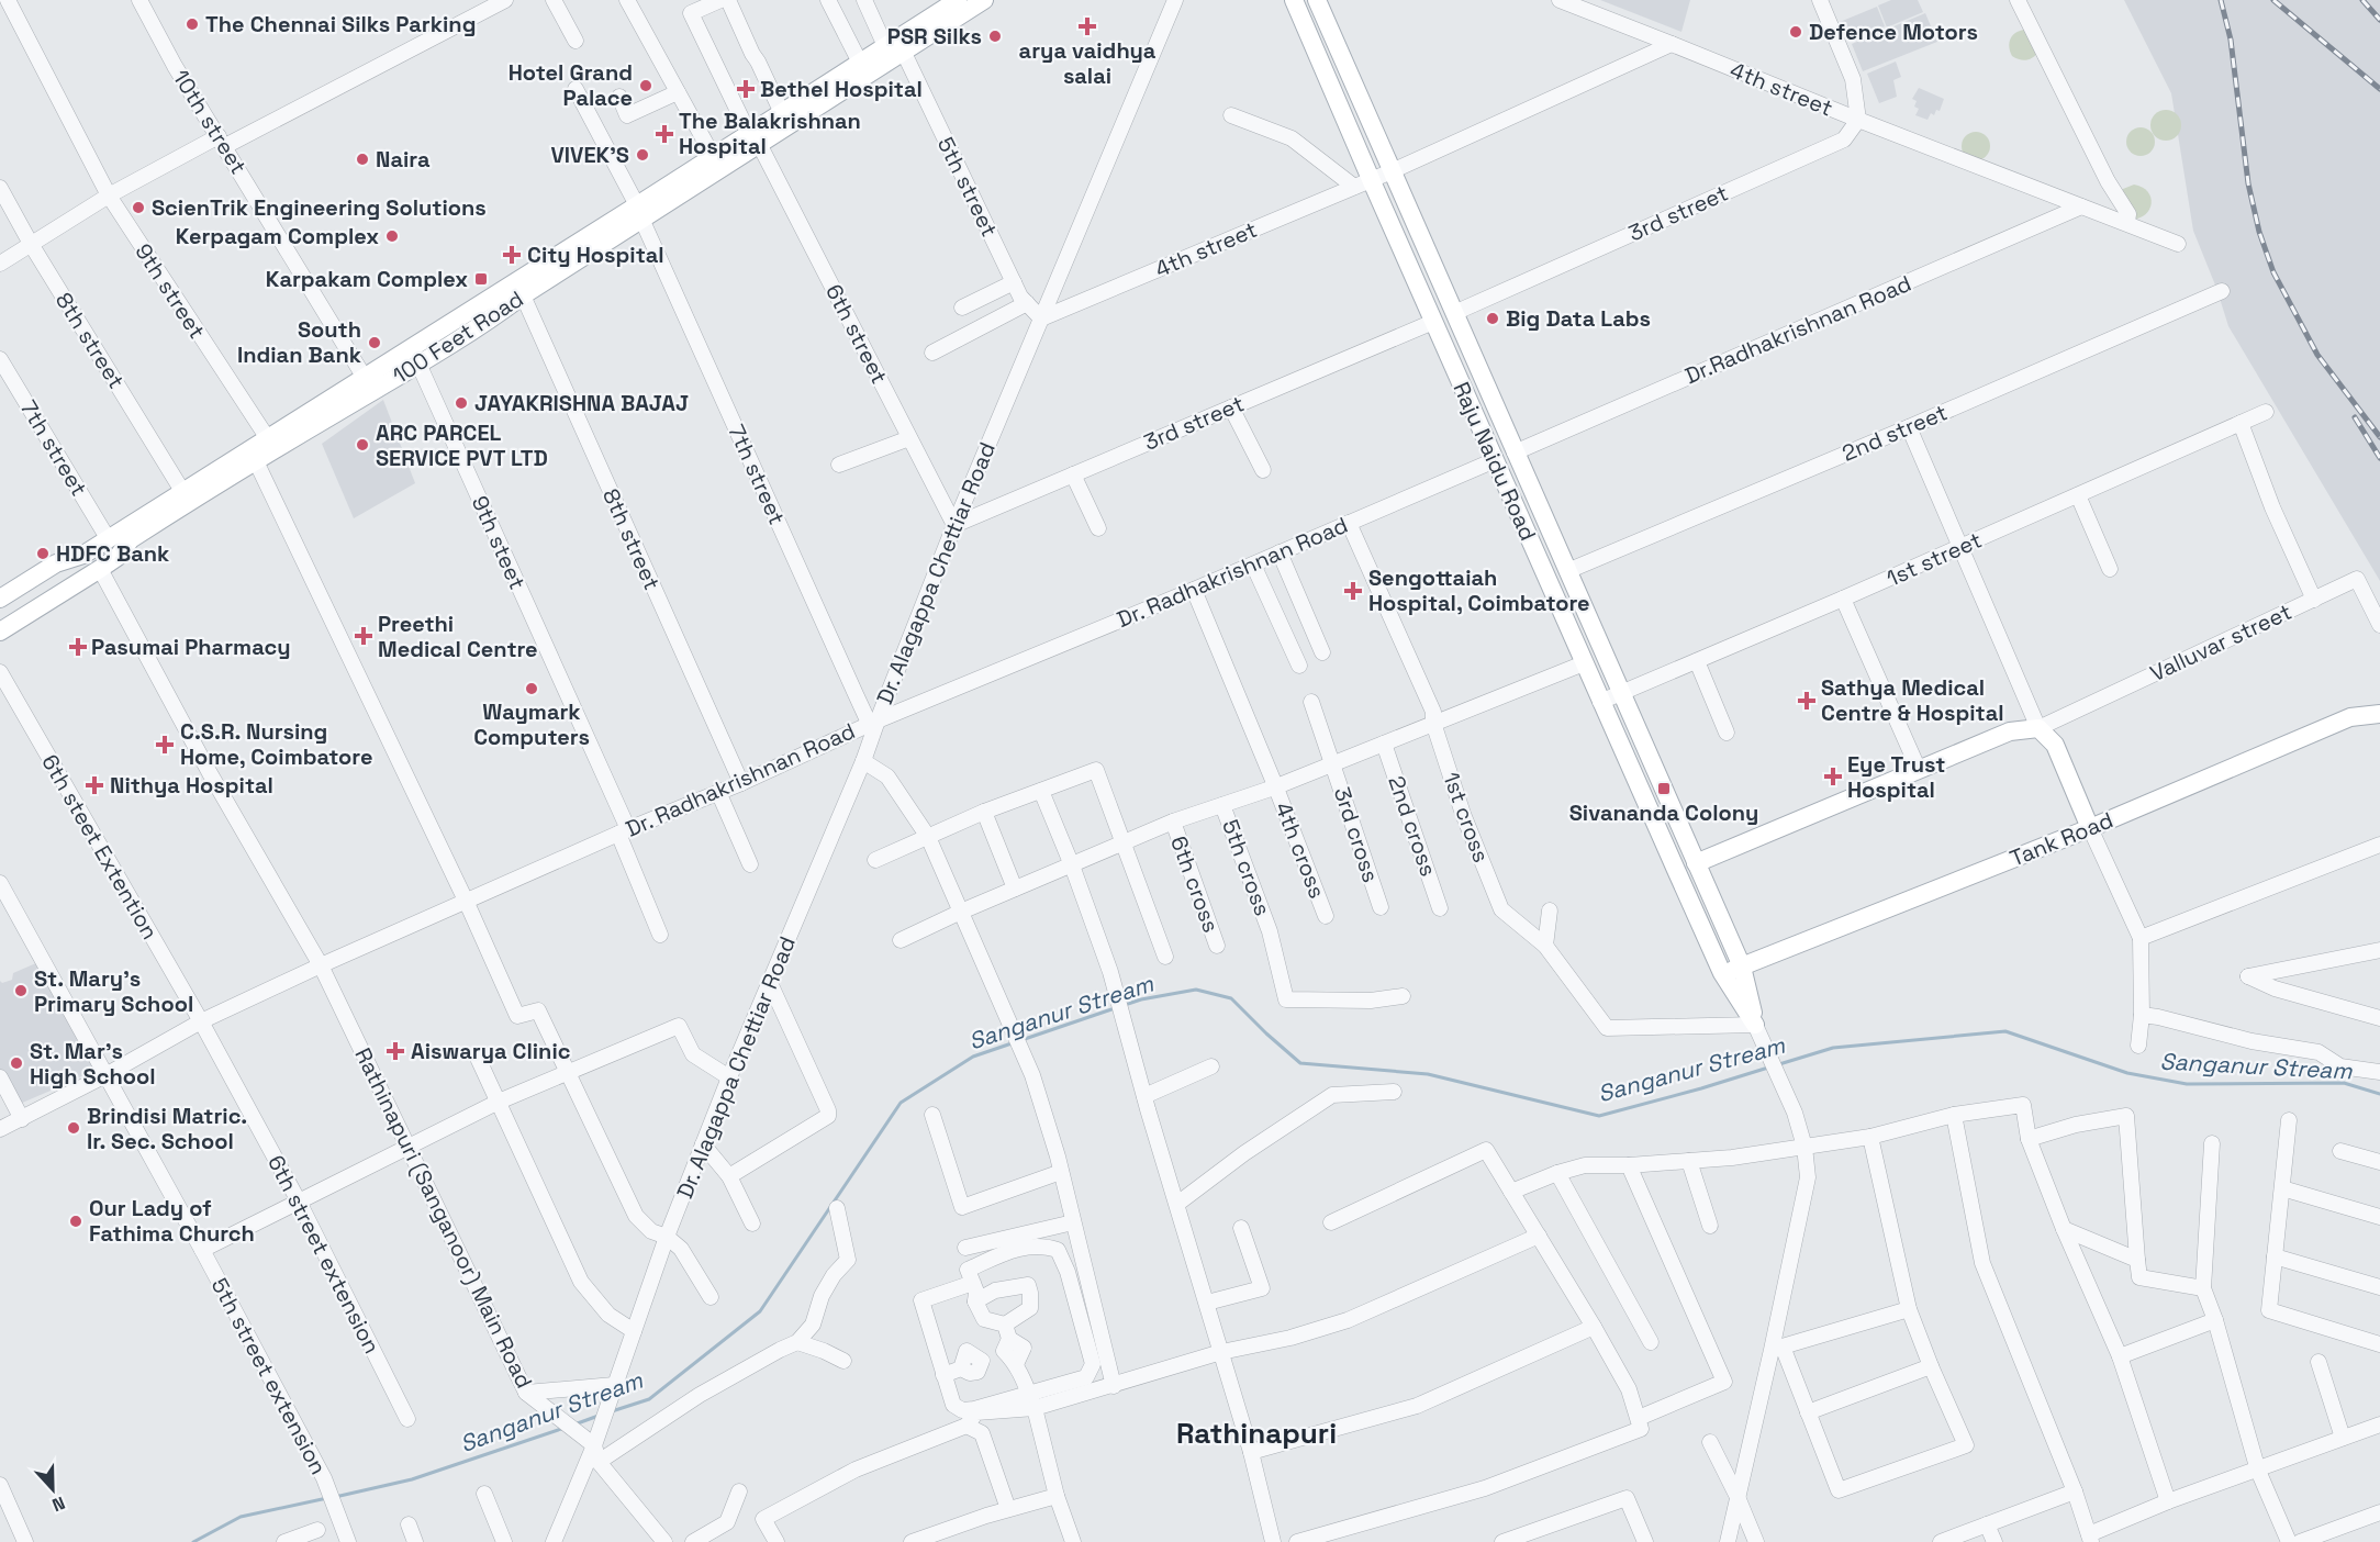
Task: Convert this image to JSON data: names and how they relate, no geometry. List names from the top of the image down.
{
  "streets": {
    "main road": ["100 Feet Road", "Raju Naidu Road", "Tank Road"],
    "street": [
      "4th street",
      "10th street",
      "5th street",
      "3rd street",
      "9th street",
      "Dr.Radhakrishnan Road",
      "6th street",
      "8th street",
      "2nd street",
      "7th street",
      "9th steet",
      "1st street",
      "Dr. Radhakrishnan Road",
      "Dr. Alagappa Chettiar Road",
      "Valluvar street",
      "1st cross",
      "2nd cross",
      "3rd cross",
      "6th steet Extention",
      "4th cross",
      "5th cross",
      "6th cross",
      "Rathinapuri (Sanganoor) Main Road",
      "6th street extension",
      "5th street extension"
    ]
  },
  "crossings": [
    ["4th street", "5th street"],
    ["4th street", "3rd street"],
    ["4th street", "Dr.Radhakrishnan Road"],
    ["4th street", "Raju Naidu Road"],
    ["4th street", "Dr. Alagappa Chettiar Road"],
    ["10th street", "100 Feet Road"],
    ["5th street", "100 Feet Road"],
    ["5th street", "Dr. Alagappa Chettiar Road"],
    ["3rd street", "6th street"],
    ["3rd street", "Raju Naidu Road"],
    ["3rd street", "Dr. Alagappa Chettiar Road"],
    ["9th street", "100 Feet Road"],
    ["Dr.Radhakrishnan Road", "Raju Naidu Road"],
    ["6th street", "100 Feet Road"],
    ["6th street", "Dr. Alagappa Chettiar Road"],
    ["100 Feet Road", "8th street"],
    ["100 Feet Road", "7th street"],
    ["100 Feet Road", "9th steet"],
    ["100 Feet Road", "Rathinapuri (Sanganoor) Main Road"],
    ["8th street", "Dr. Radhakrishnan Road"],
    ["2nd street", "Raju Naidu Road"],
    ["7th street", "Dr. Radhakrishnan Road"],
    ["7th street", "Dr. Alagappa Chettiar Road"],
    ["Raju Naidu Road", "1st street"],
    ["Raju Naidu Road", "Dr. Radhakrishnan Road"],
    ["Raju Naidu Road", "Tank Road"],
    ["9th steet", "Dr. Radhakrishnan Road"],
    ["Dr. Radhakrishnan Road", "Dr. Alagappa Chettiar Road"],
    ["Dr. Radhakrishnan Road", "1st cross"],
    ["Dr. Radhakrishnan Road", "6th steet Extention"],
    ["Dr. Radhakrishnan Road", "4th cross"],
    ["Dr. Radhakrishnan Road", "Rathinapuri (Sanganoor) Main Road"],
    ["Dr. Radhakrishnan Road", "6th street extension"],
    ["Dr. Radhakrishnan Road", "5th street extension"],
    ["Dr. Alagappa Chettiar Road", "Rathinapuri (Sanganoor) Main Road"],
    ["6th steet Extention", "6th street extension"]
  ],
  "districts": ["Rathinapuri"],
  "water": ["Sanganur Stream"],
  "places": {
    "other": [
      "The Chennai Silks Parking",
      "Defence Motors",
      "PSR Silks",
      "Hotel Grand Palace",
      "VIVEK'S",
      "Naira",
      "ScienTrik Engineering Solutions",
      "Kerpagam Complex",
      "Big Data Labs",
      "South Indian Bank",
      "JAYAKRISHNA BAJAJ",
      "ARC PARCEL SERVICE PVT LTD",
      "HDFC Bank",
      "Waymark Computers",
      "St. Mary's Primary School",
      "St. Mar's High School",
      "Brindisi Matric. Ir. Sec. School",
      "Our Lady of Fathima Church"
    ],
    "health": [
      "arya vaidhya salai",
      "Bethel Hospital",
      "The Balakrishnan Hospital",
      "City Hospital",
      "Sengottaiah Hospital, Coimbatore",
      "Preethi Medical Centre",
      "Pasumai Pharmacy",
      "Sathya Medical Centre & Hospital",
      "C.S.R. Nursing Home, Coimbatore",
      "Eye Trust Hospital",
      "Nithya Hospital",
      "Aiswarya Clinic"
    ],
    "transit": ["Karpakam Complex", "Sivananda Colony"]
  },
  "north": "bottom"
}
